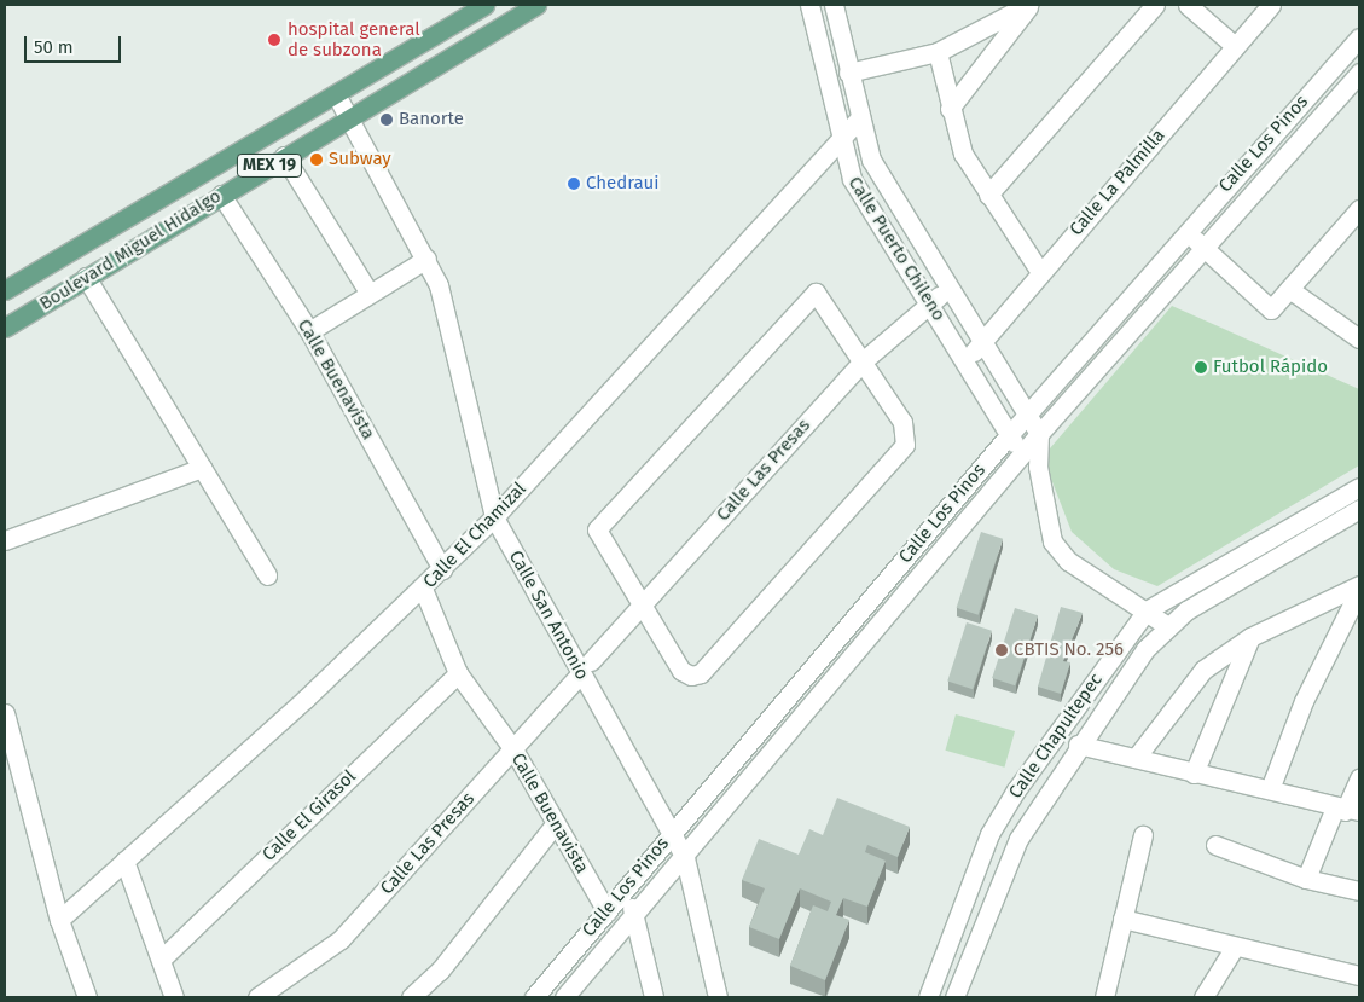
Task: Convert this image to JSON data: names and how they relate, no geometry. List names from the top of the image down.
{
  "streets": {
    "main road": ["MEX 19", "Boulevard Miguel Hidalgo"],
    "street": [
      "Calle Los Pinos",
      "Calle La Palmilla",
      "Calle Puerto Chileno",
      "Calle Buenavista",
      "Calle Las Presas",
      "Calle El Chamizal",
      "Calle San Antonio",
      "Calle Chapultepec",
      "Calle El Girasol"
    ]
  },
  "crossings": [
    ["Calle Los Pinos", "Calle Puerto Chileno"],
    ["Calle Los Pinos", "Calle Buenavista"],
    ["Calle Los Pinos", "Calle San Antonio"],
    ["Calle La Palmilla", "Calle Puerto Chileno"],
    ["Calle Puerto Chileno", "Calle Las Presas"],
    ["Calle Puerto Chileno", "Calle El Chamizal"],
    ["Boulevard Miguel Hidalgo", "Calle Buenavista"],
    ["Boulevard Miguel Hidalgo", "Calle San Antonio"],
    ["Calle Buenavista", "Calle Las Presas"],
    ["Calle Buenavista", "Calle El Chamizal"],
    ["Calle Buenavista", "Calle El Girasol"],
    ["Calle Las Presas", "Calle San Antonio"],
    ["Calle El Chamizal", "Calle San Antonio"]
  ],
  "places": [
    "hospital general de subzona",
    "Banorte",
    "Subway",
    "Chedraui",
    "Futbol Rápido",
    "CBTIS No. 256"
  ],
  "scale_bar": "50 m"
}
